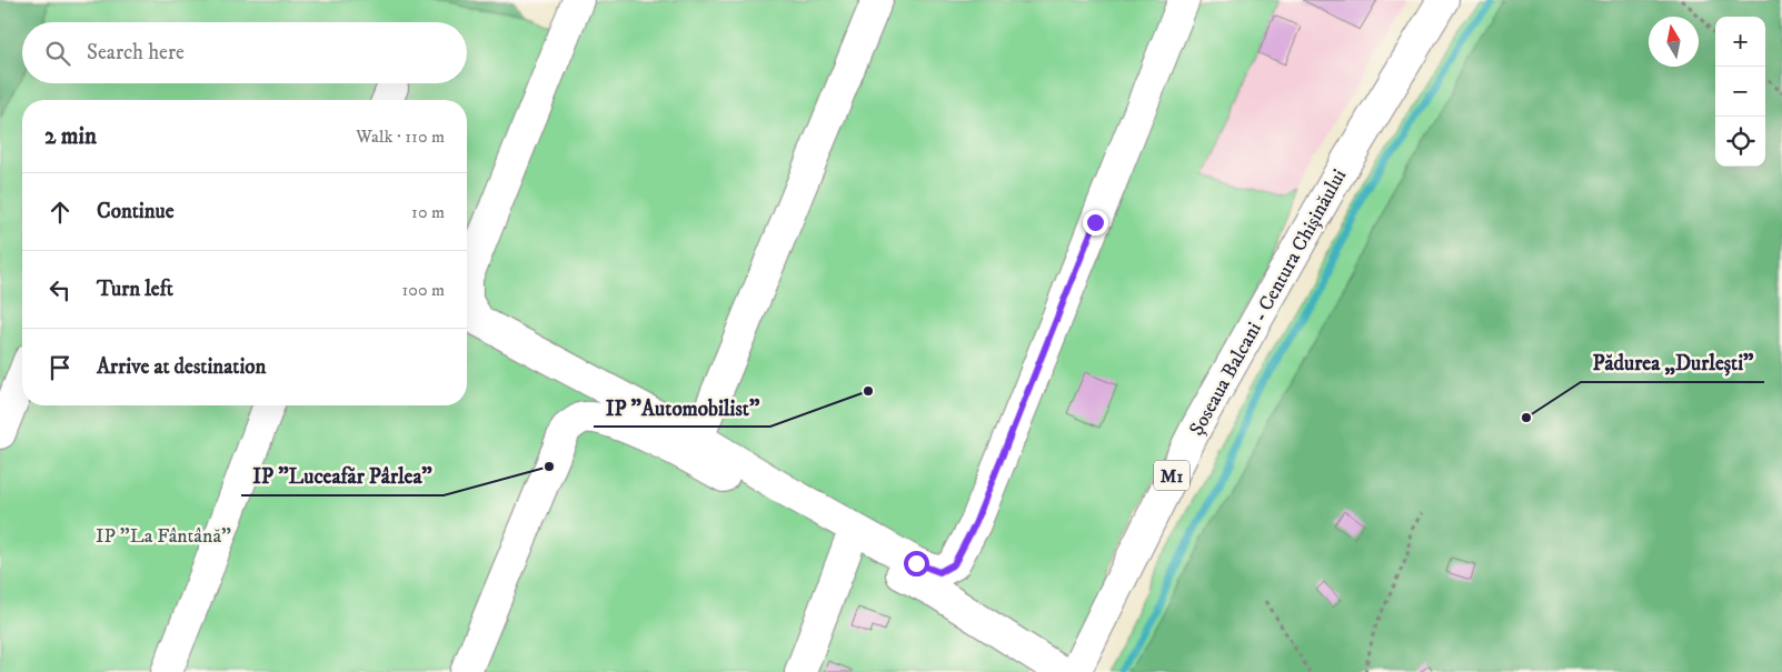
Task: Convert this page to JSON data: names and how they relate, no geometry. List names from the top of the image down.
{
  "streets": {
    "main road": ["Șoseaua Balcani - Centura Chișinăului", "M1"]
  },
  "parks": ["IP \"La Fântână\""],
  "places": ["IP \"Automobilist\"", "Pădurea „Durlești”", "IP \"Luceafăr Pârlea\""],
  "north": "top",
  "page": {
    "map_buttons": ["+", "−"],
    "search": "Search here",
    "heading": ["2 min", "Walk · 110 m"],
    "list": [
      ["Continue", "10 m"],
      ["Turn left", "100 m"],
      "Arrive at destination"
    ]
  }
}
